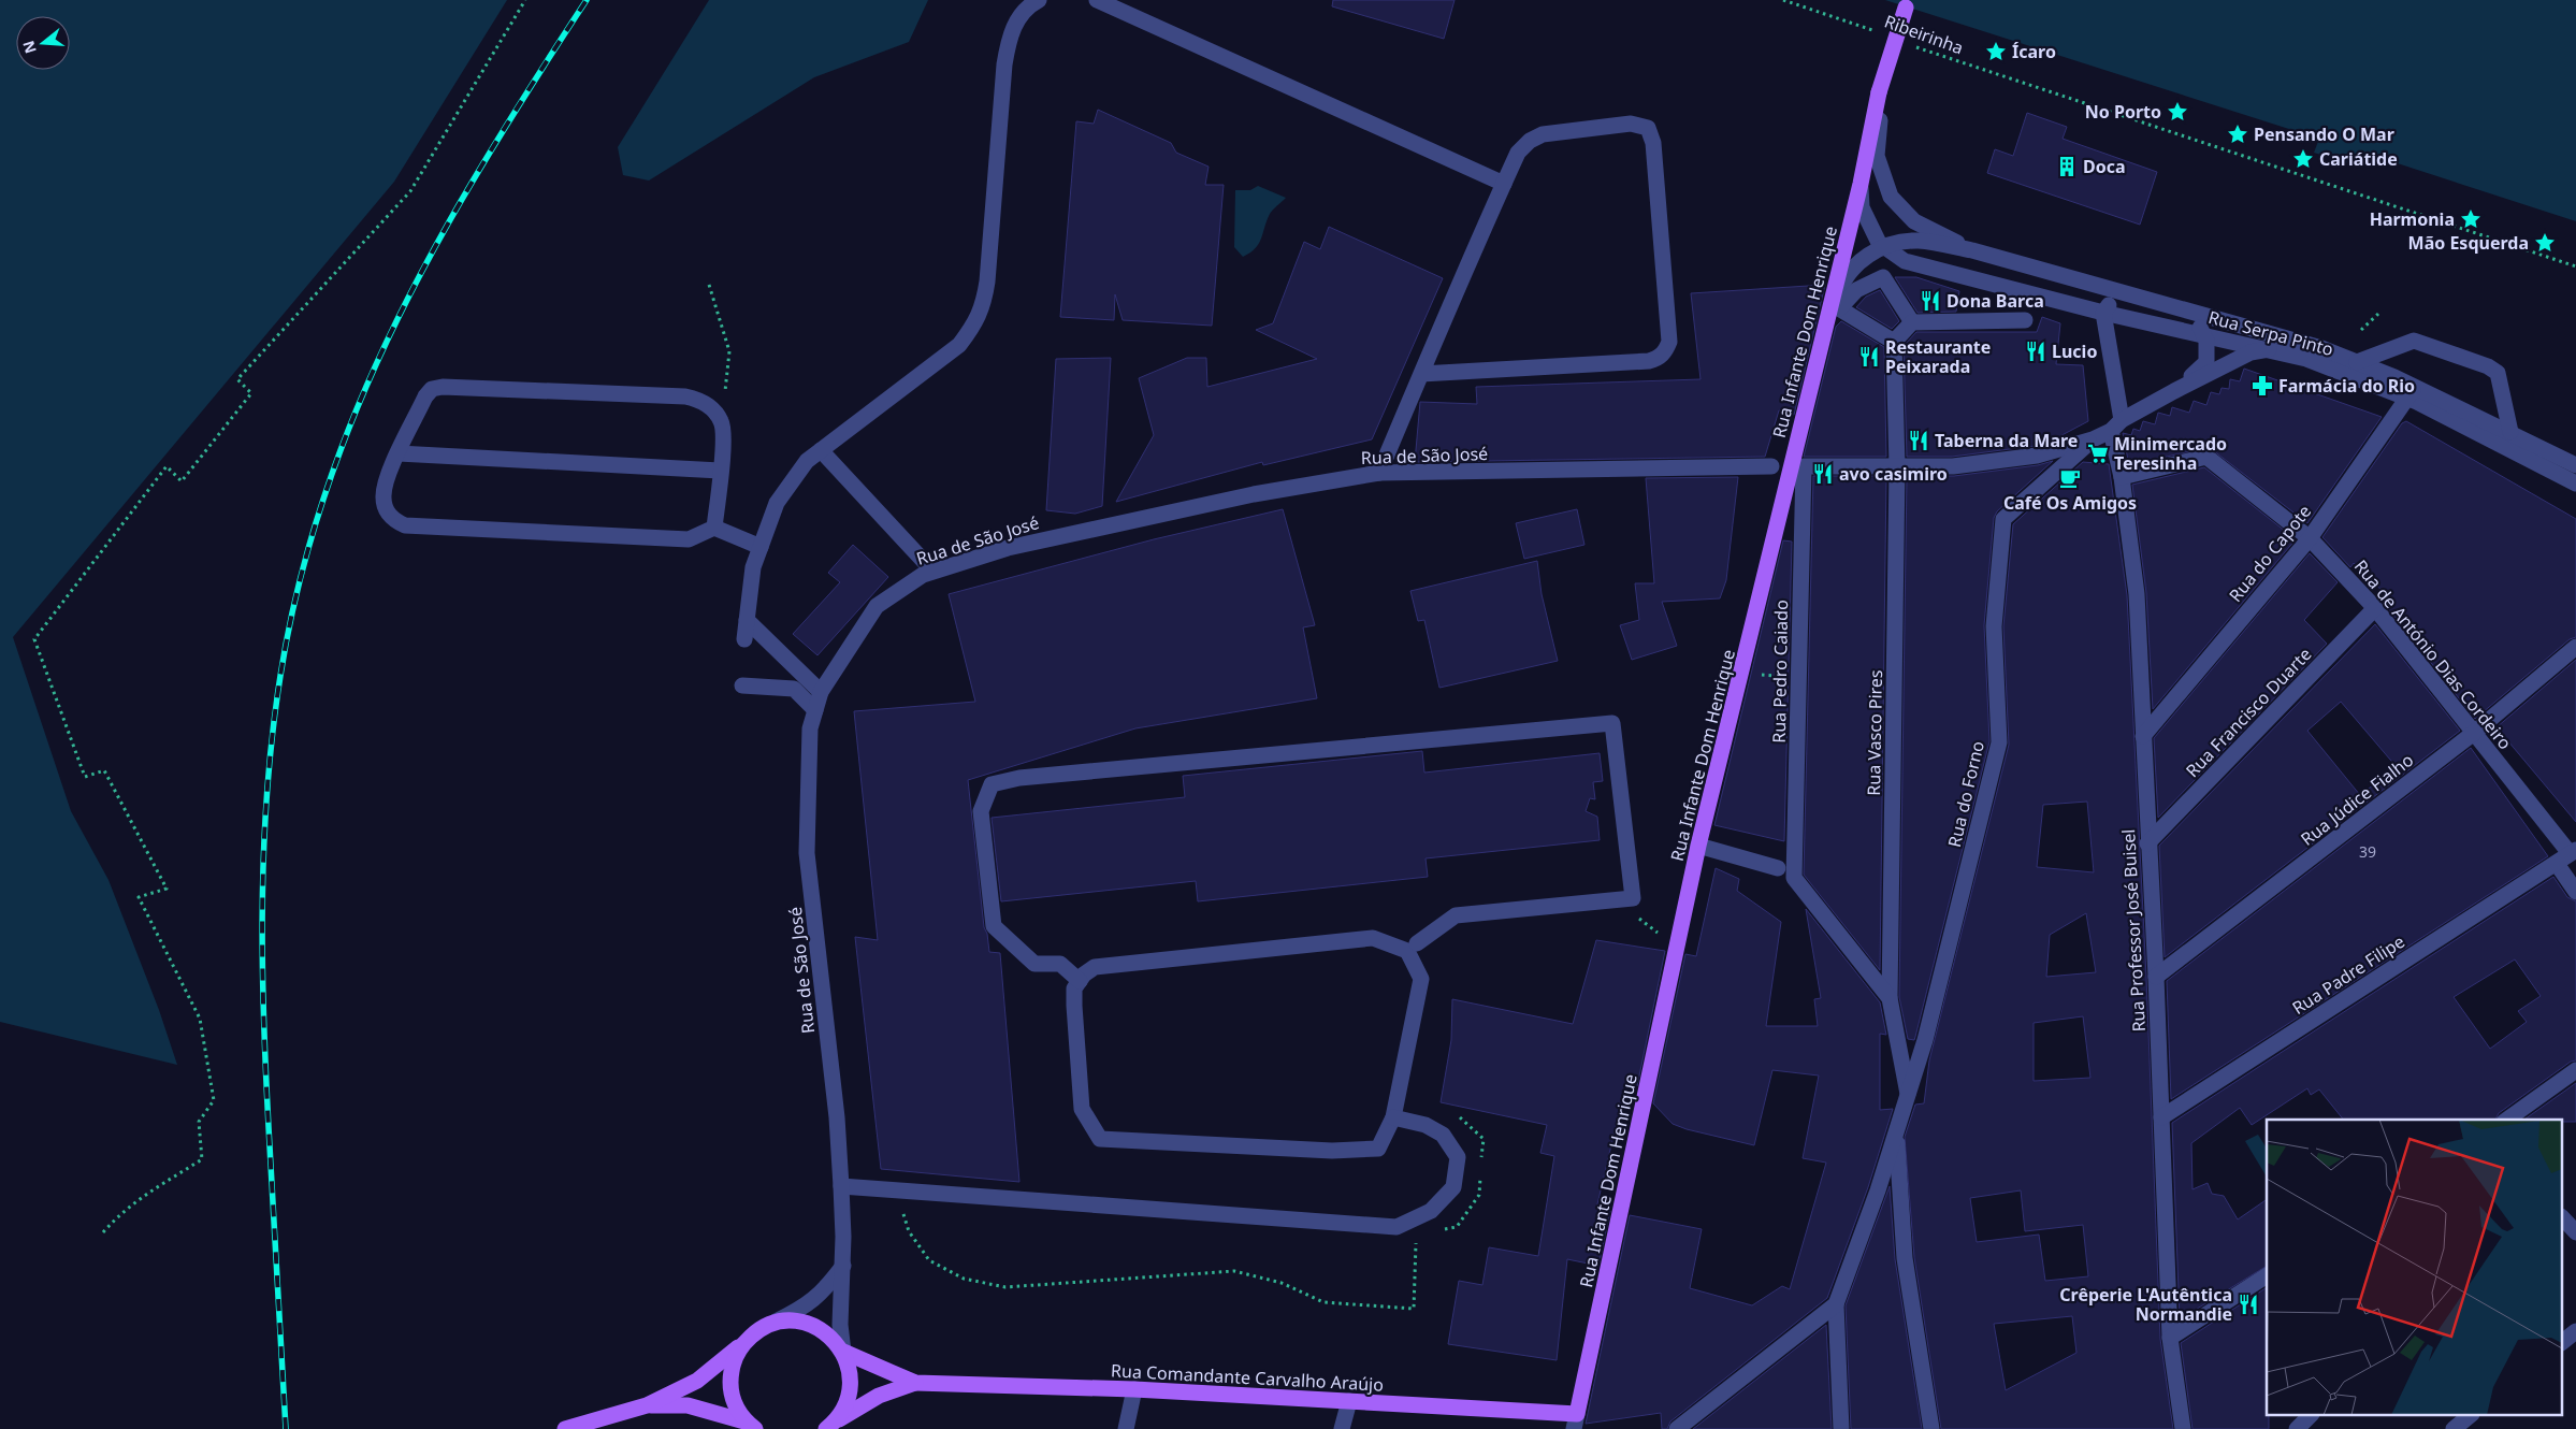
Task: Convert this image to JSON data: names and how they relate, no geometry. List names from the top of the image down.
{
  "streets": {
    "main road": ["Rua Infante Dom Henrique", "Rua Comandante Carvalho Araújo"],
    "street": [
      "Rua Serpa Pinto",
      "Rua de São José",
      "Rua do Capote",
      "Rua de António Dias Cordeiro",
      "Rua Pedro Caiado",
      "Rua Francisco Duarte",
      "Rua Vasco Pires",
      "Rua do Forno",
      "Rua Júdice Fialho",
      "Rua Professor José Buisel",
      "Rua Padre Filipe"
    ],
    "path": ["Ribeirinha"]
  },
  "crossings": [
    ["Rua Infante Dom Henrique", "Rua Serpa Pinto"],
    ["Rua Infante Dom Henrique", "Rua Comandante Carvalho Araújo"],
    ["Rua Serpa Pinto", "Rua do Capote"],
    ["Rua Serpa Pinto", "Rua Professor José Buisel"],
    ["Rua do Capote", "Rua de António Dias Cordeiro"],
    ["Rua do Capote", "Rua Professor José Buisel"],
    ["Rua de António Dias Cordeiro", "Rua Francisco Duarte"],
    ["Rua de António Dias Cordeiro", "Rua Júdice Fialho"],
    ["Rua de António Dias Cordeiro", "Rua Professor José Buisel"],
    ["Rua de António Dias Cordeiro", "Rua Padre Filipe"],
    ["Rua Pedro Caiado", "Rua Vasco Pires"],
    ["Rua Francisco Duarte", "Rua Professor José Buisel"],
    ["Rua Vasco Pires", "Rua do Forno"],
    ["Rua Júdice Fialho", "Rua Professor José Buisel"],
    ["Rua Professor José Buisel", "Rua Padre Filipe"]
  ],
  "places": {
    "place": [
      "Ícaro",
      "No Porto",
      "Pensando O Mar",
      "Cariátide",
      "Harmonia",
      "Mão Esquerda"
    ],
    "building": ["Doca"],
    "restaurant": [
      "Dona Barca",
      "Lucio",
      "Restaurante Peixarada",
      "Taberna da Mare",
      "avo casimiro",
      "Crêperie L'Autêntica Normandie"
    ],
    "pharmacy": ["Farmácia do Rio"],
    "supermarket": ["Minimercado Teresinha"],
    "cafe": ["Café Os Amigos"]
  },
  "house_numbers": ["39"],
  "north": "left"
}
